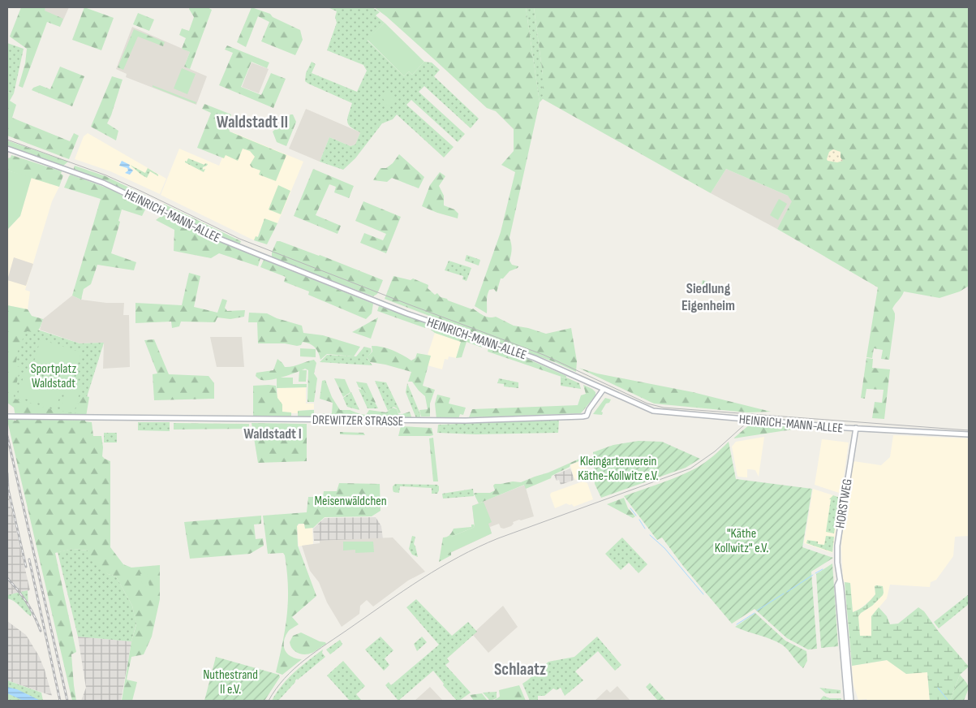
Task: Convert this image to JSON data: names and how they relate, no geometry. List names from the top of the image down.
{
  "streets": {
    "main road": ["HEINRICH-MANN-ALLEE", "DREWITZER STRASSE", "HORSTWEG"]
  },
  "crossings": [
    ["HEINRICH-MANN-ALLEE", "DREWITZER STRASSE"],
    ["HEINRICH-MANN-ALLEE", "HORSTWEG"]
  ],
  "districts": [
    "Waldstadt II",
    "Siedlung Eigenheim",
    "Waldstadt I",
    "Schlaatz"
  ],
  "parks": [
    "Sportplatz Waldstadt",
    "Kleingartenverein Käthe-Kollwitz e.V.",
    "Meisenwäldchen",
    "\"Käthe Kollwitz\" e.V.",
    "Nuthestrand II e.V."
  ]
}
